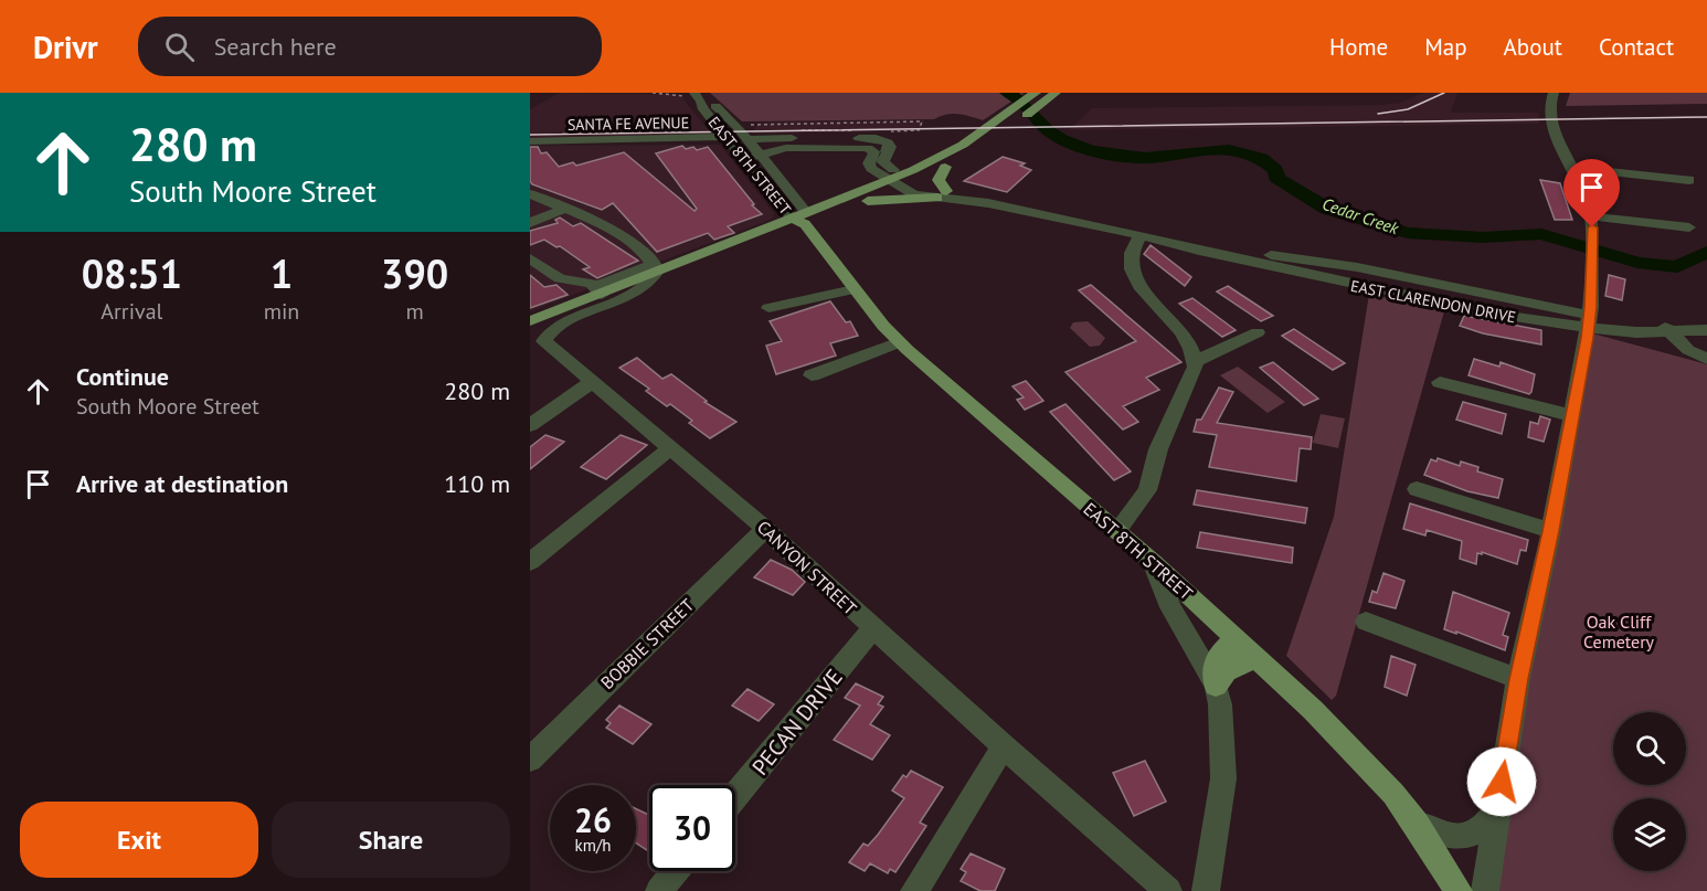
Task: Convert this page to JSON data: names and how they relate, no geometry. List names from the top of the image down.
{
  "streets": {
    "main road": ["EAST 8TH STREET"],
    "street": [
      "SANTA FE AVENUE",
      "EAST CLARENDON DRIVE",
      "CANYON STREET",
      "BOBBIE STREET",
      "PECAN DRIVE"
    ]
  },
  "crossings": [
    ["SANTA FE AVENUE", "EAST 8TH STREET"],
    ["CANYON STREET", "BOBBIE STREET"],
    ["CANYON STREET", "PECAN DRIVE"]
  ],
  "water": ["Cedar Creek"],
  "parks": ["Oak Cliff Cemetery"],
  "page": {
    "header": "Drivr",
    "search": "Search here",
    "nav": [
      "Home",
      "Map",
      "About",
      "Contact"
    ],
    "turn": ["280 m", "South Moore Street"],
    "eta": [
      "08:51",
      "Arrival",
      "1",
      "min",
      "390",
      "m"
    ],
    "list": [
      {
        "name": "Continue",
        "note": "South Moore Street",
        "value": "280 m"
      },
      {
        "name": "Arrive at destination",
        "value": "110 m"
      }
    ],
    "speed": "26 km/h",
    "limit": "30",
    "buttons": ["Exit", "Share"]
  }
}
